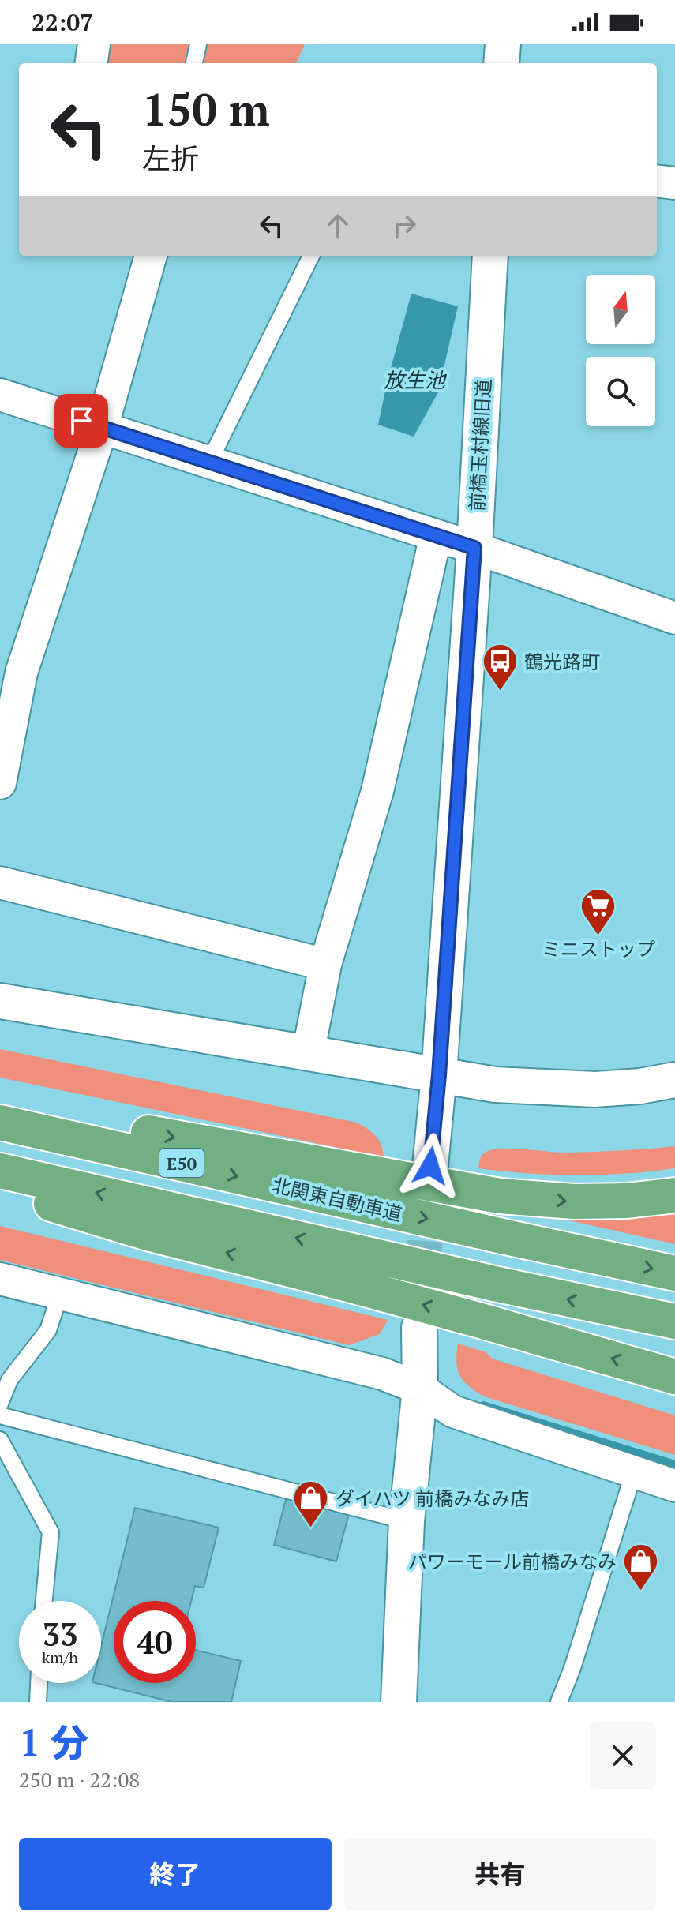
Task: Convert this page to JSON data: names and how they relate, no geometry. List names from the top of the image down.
{
  "streets": {
    "highway": ["E50", "北関東自動車道"],
    "street": ["前橋玉村線旧道"]
  },
  "water": ["放生池"],
  "places": {
    "bus stop": ["鶴光路町"],
    "supermarket": ["ミニストップ"],
    "shop": ["ダイハツ 前橋みなみ店", "パワーモール前橋みなみ"]
  },
  "north": "top",
  "page": {
    "status": "22:07",
    "turn": ["150 m", "左折"],
    "speed": "33 km/h",
    "limit": "40",
    "heading": ["1 分", "250 m · 22:08"],
    "buttons": ["終了", "共有"]
  }
}
